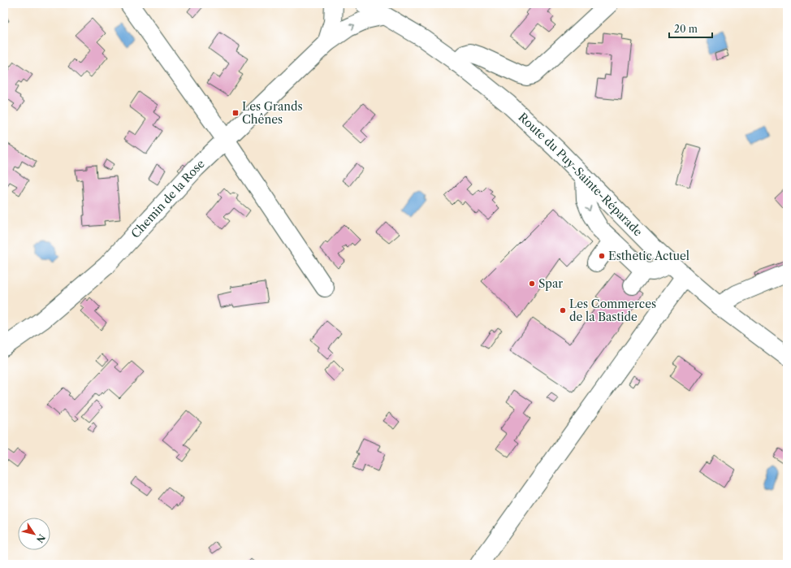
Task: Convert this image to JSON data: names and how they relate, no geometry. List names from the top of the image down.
{
  "streets": {
    "street": ["Route du Puy-Sainte-Réparade", "Chemin de la Rose"]
  },
  "crossings": [
    ["Route du Puy-Sainte-Réparade", "Chemin de la Rose"]
  ],
  "places": {
    "transit": ["Les Grands Chênes"],
    "other": ["Esthetic Actuel", "Spar", "Les Commerces de la Bastide"]
  },
  "scale_bar": "20 m",
  "north": "bottom right"
}
